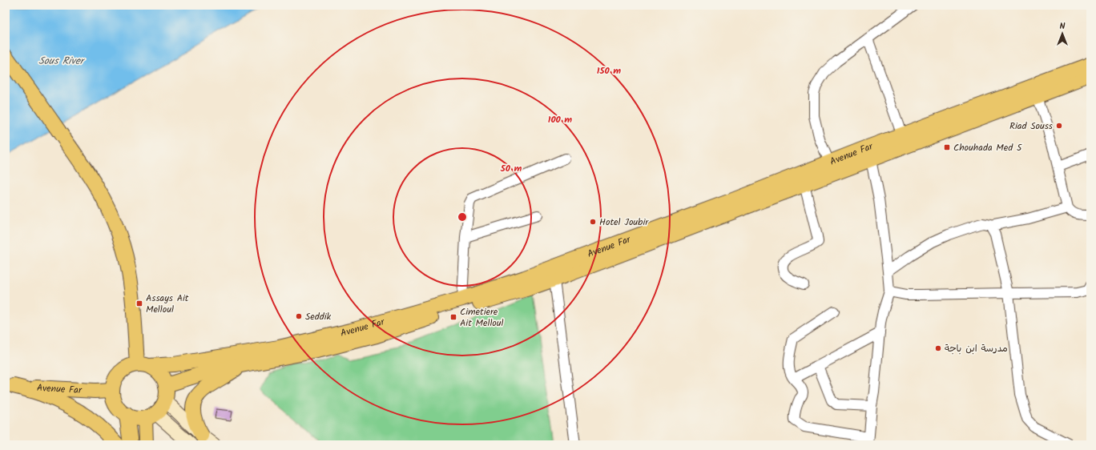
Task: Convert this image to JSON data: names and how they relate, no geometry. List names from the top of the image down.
{
  "streets": {
    "main road": ["Avenue Far"]
  },
  "water": ["Sous River"],
  "places": {
    "other": [
      "Riad Souss",
      "Hotel Joubir",
      "Seddik",
      "مدرسة ابن باجة"
    ],
    "transit": ["Chouhada Med 5", "Assays Ait Melloul", "Cimetiere Ait Melloul"]
  },
  "north": "top",
  "rings": ["150 m", "100 m", "50 m"]
}
